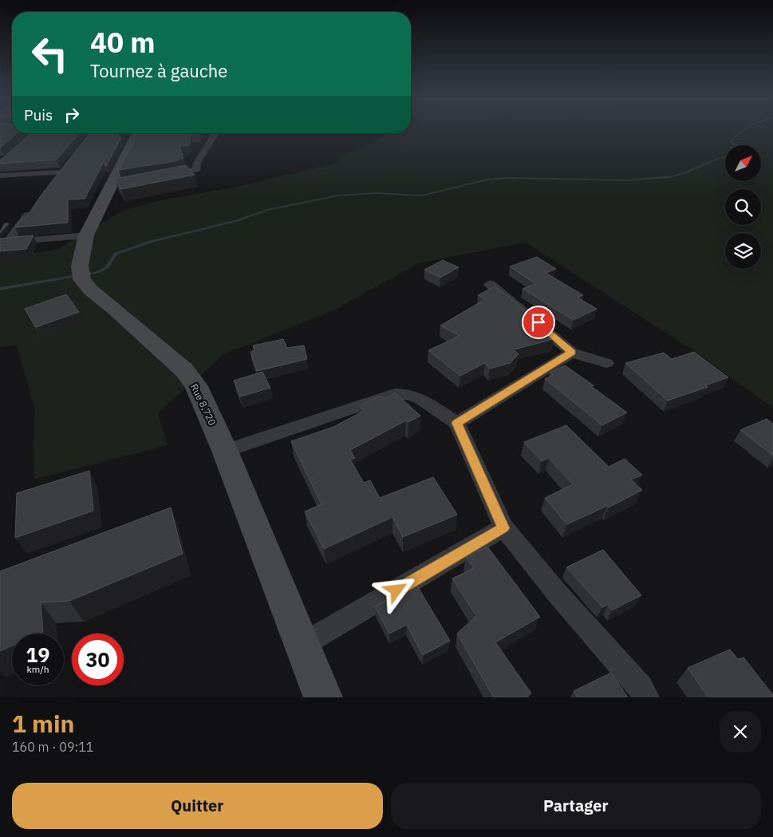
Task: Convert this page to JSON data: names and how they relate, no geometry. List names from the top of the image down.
{
  "streets": {
    "main road": ["Rue 8.720"]
  },
  "north": "top right",
  "page": {
    "turn": ["40 m", "Tournez à gauche"],
    "then": "Puis",
    "speed": "19 km/h",
    "limit": "30",
    "heading": ["1 min", "160 m · 09:11"],
    "buttons": ["Quitter", "Partager"]
  }
}
